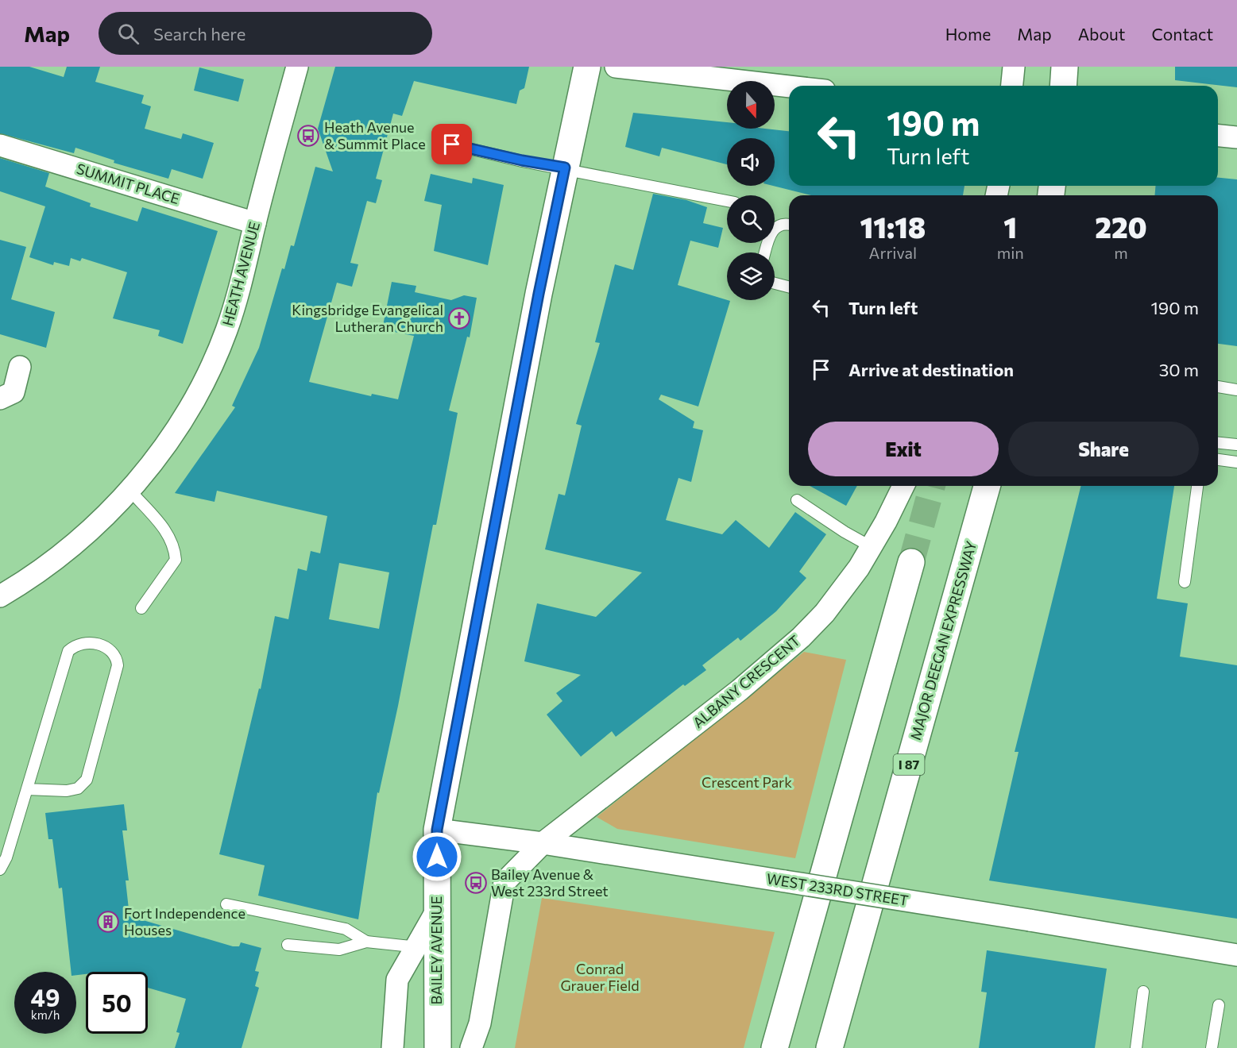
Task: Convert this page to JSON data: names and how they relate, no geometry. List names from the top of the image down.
{
  "streets": {
    "main road": ["MAJOR DEEGAN EXPRESSWAY", "I 87", "BAILEY AVENUE"],
    "street": [
      "SUMMIT PLACE",
      "HEATH AVENUE",
      "ALBANY CRESCENT",
      "WEST 233RD STREET"
    ]
  },
  "crossings": [
    ["SUMMIT PLACE", "HEATH AVENUE"],
    ["ALBANY CRESCENT", "WEST 233RD STREET"],
    ["WEST 233RD STREET", "BAILEY AVENUE"]
  ],
  "parks": ["Crescent Park", "Conrad Grauer Field"],
  "places": {
    "bus stop": ["Heath Avenue & Summit Place", "Bailey Avenue & West 233rd Street"],
    "church": ["Kingsbridge Evangelical Lutheran Church"],
    "building": ["Fort Independence Houses"]
  },
  "north": "bottom",
  "page": {
    "header": "Map",
    "search": "Search here",
    "nav": [
      "Home",
      "Map",
      "About",
      "Contact"
    ],
    "turn": ["190 m", "Turn left"],
    "eta": [
      "11:18",
      "Arrival",
      "1",
      "min",
      "220",
      "m"
    ],
    "list": [
      {
        "name": "Turn left",
        "value": "190 m"
      },
      {
        "name": "Arrive at destination",
        "value": "30 m"
      }
    ],
    "buttons": ["Exit", "Share"],
    "speed": "49 km/h",
    "limit": "50"
  }
}
